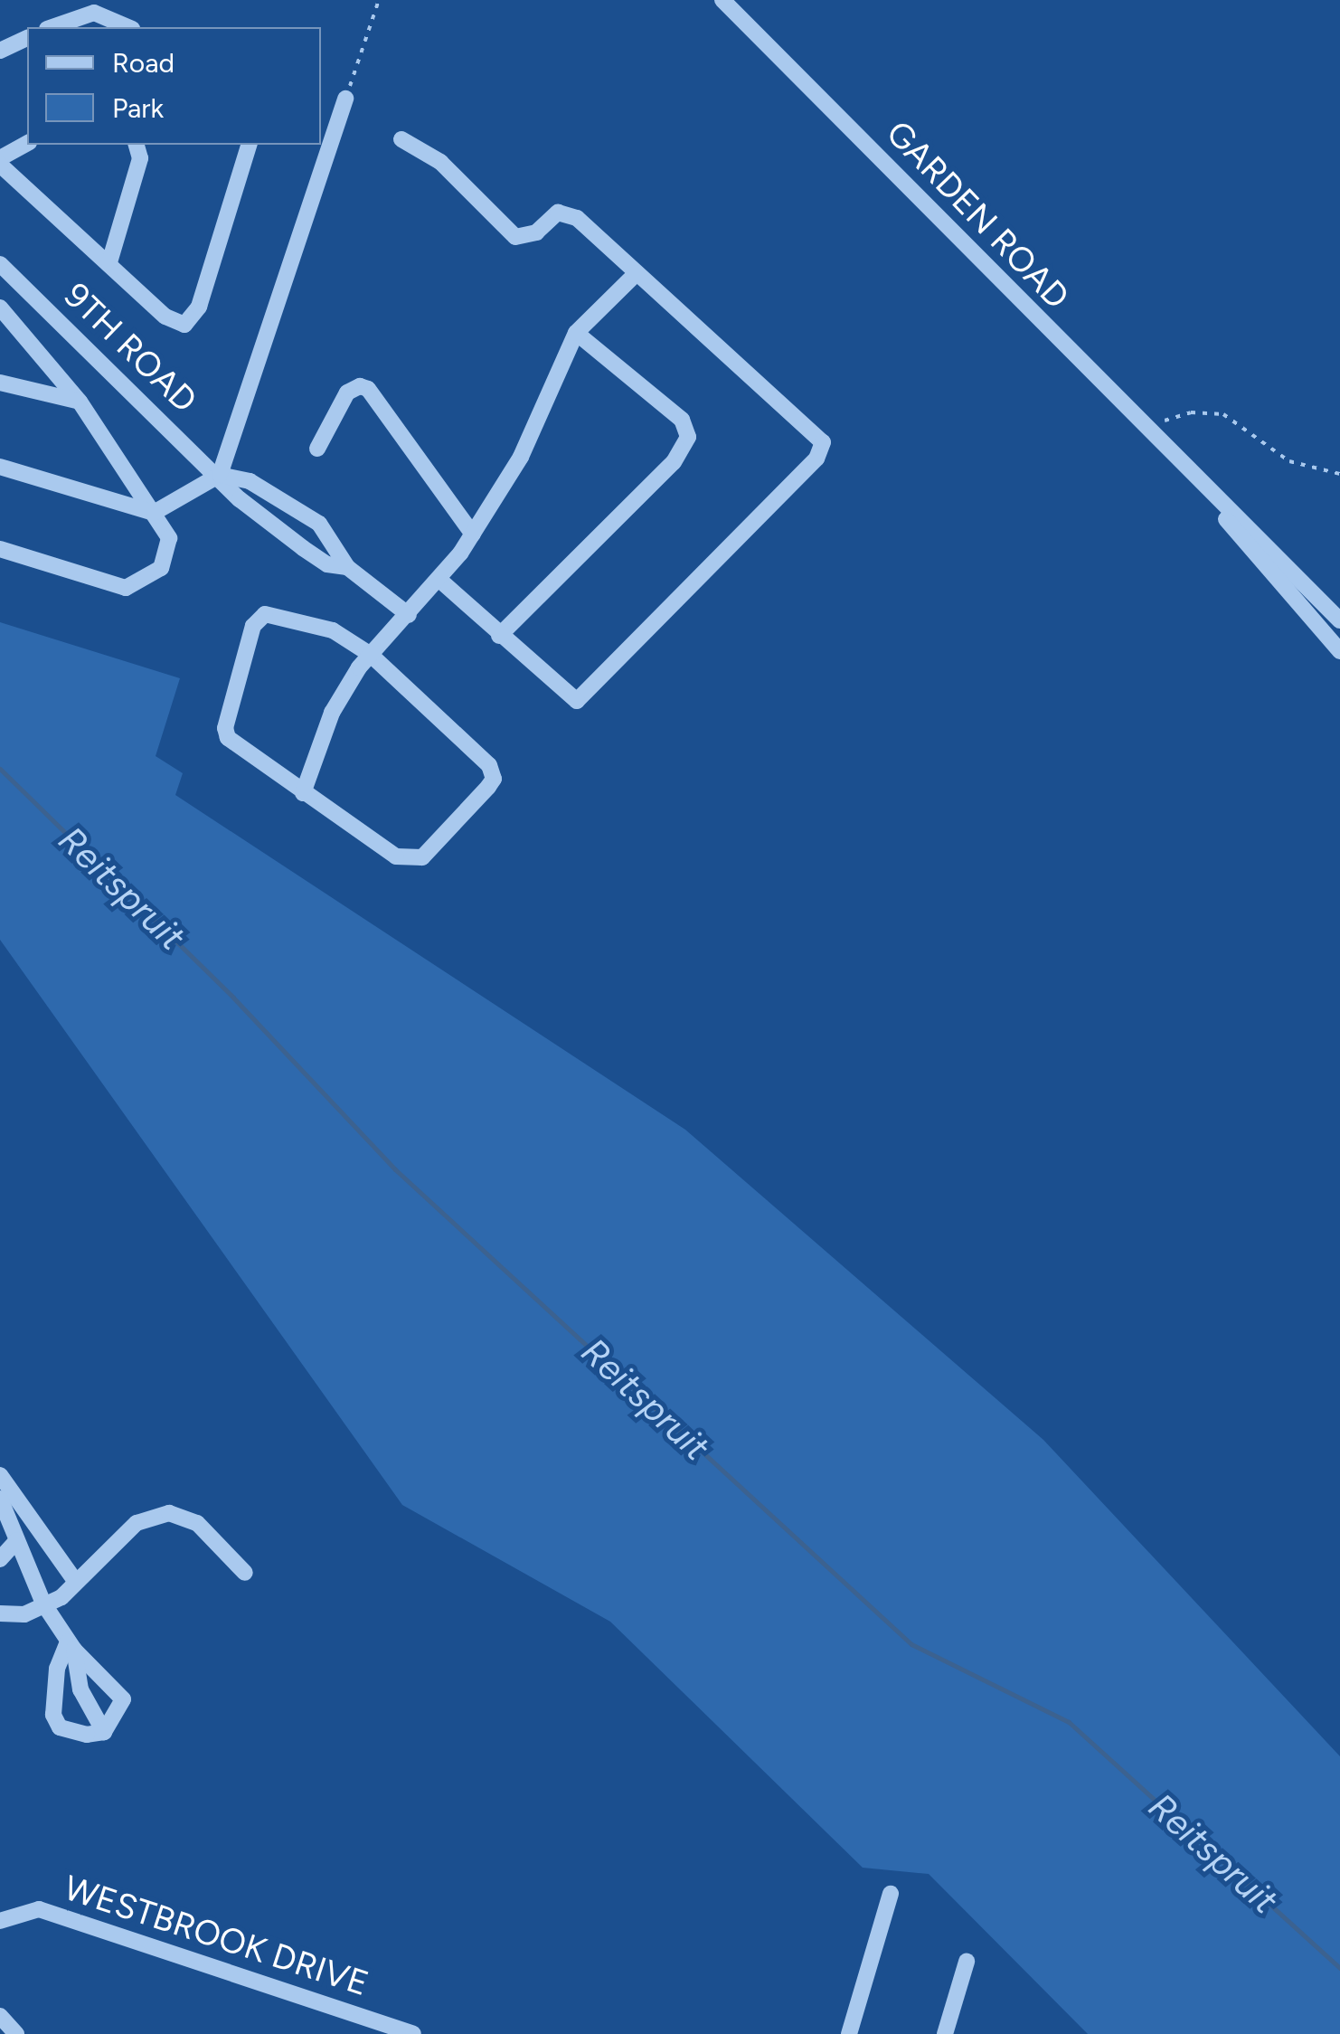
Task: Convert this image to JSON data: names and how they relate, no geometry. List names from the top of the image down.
{
  "streets": {
    "street": ["GARDEN ROAD", "9TH ROAD", "WESTBROOK DRIVE"]
  },
  "water": ["Reitspruit"],
  "legend": ["Road", "Park"]
}
